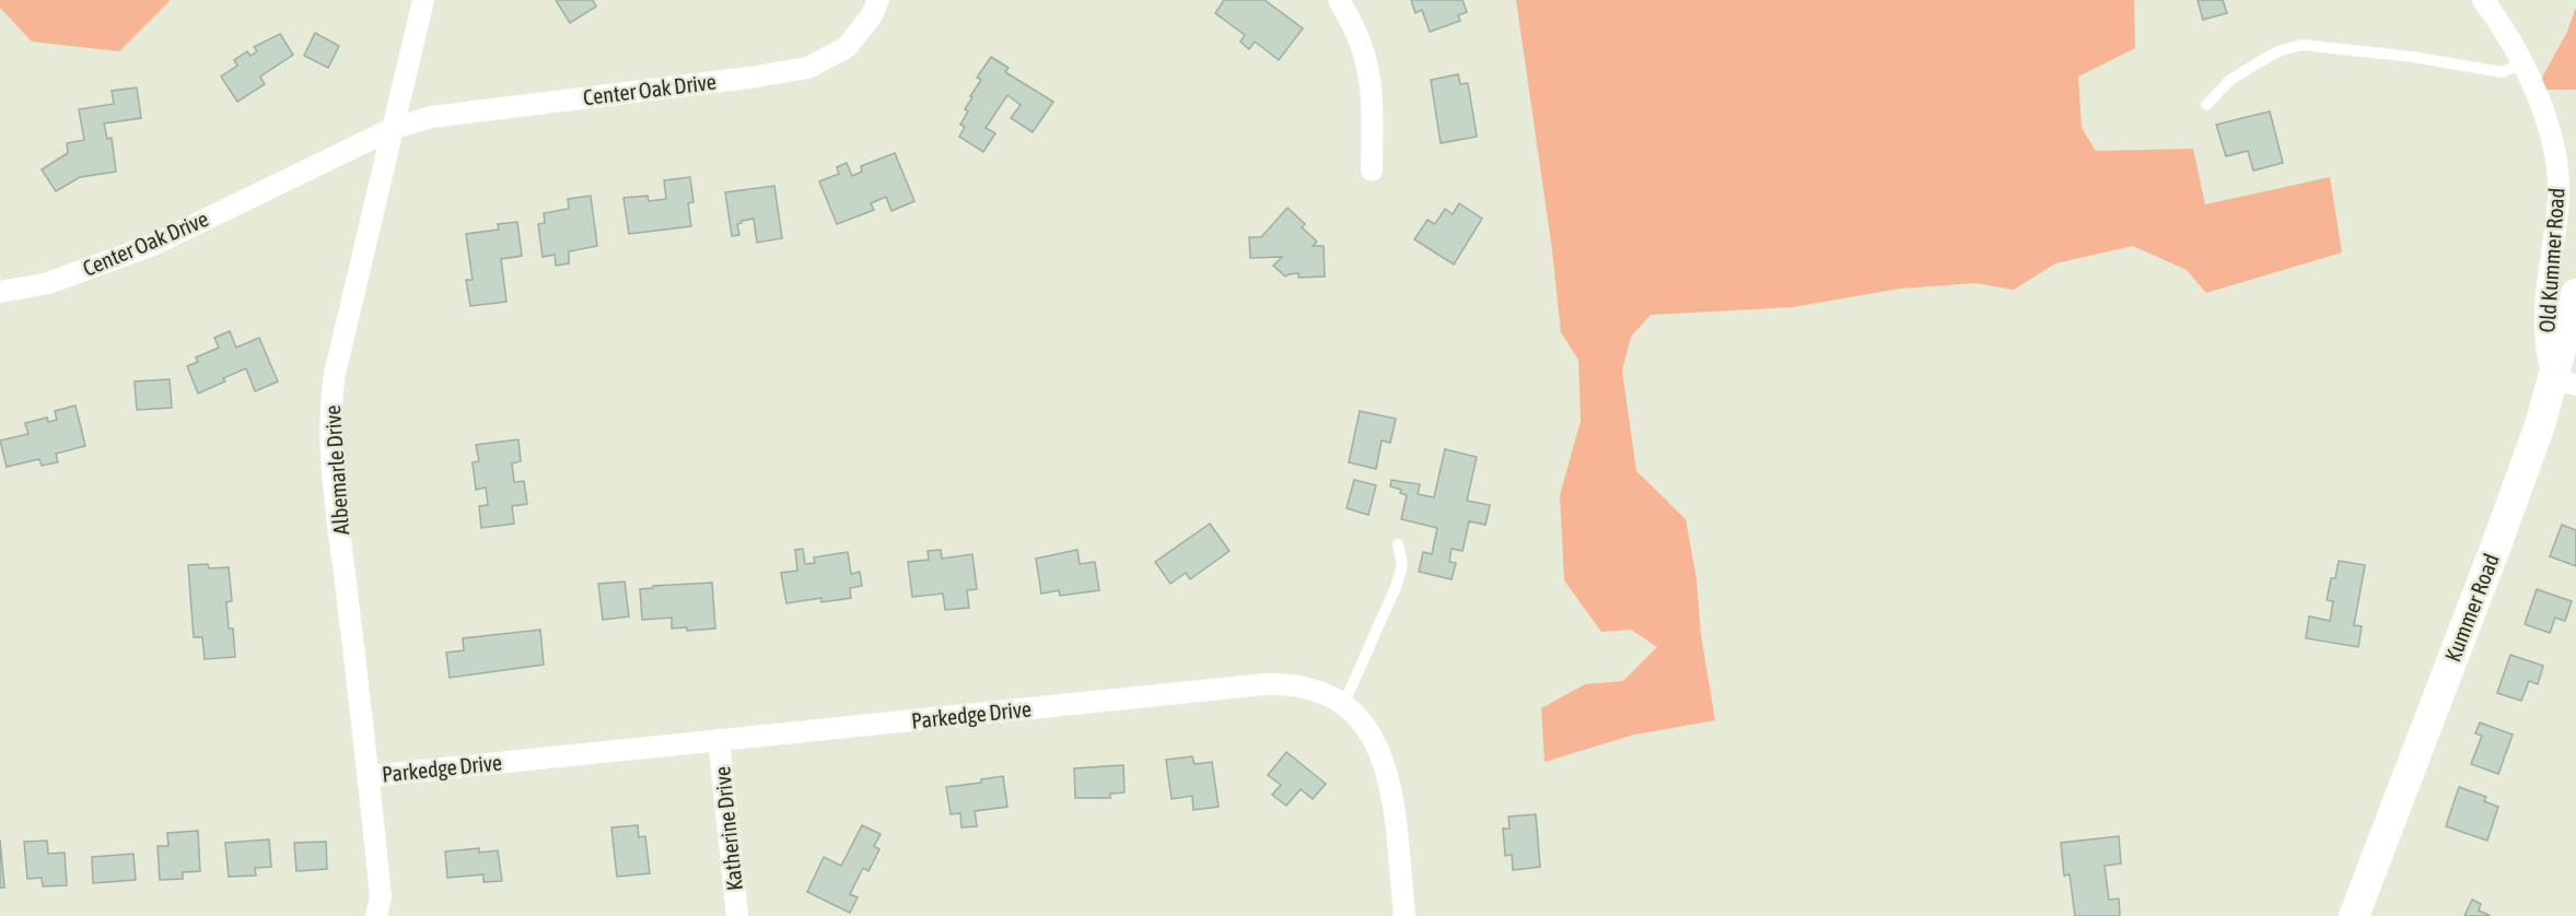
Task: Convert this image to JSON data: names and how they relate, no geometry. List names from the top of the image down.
{
  "streets": {
    "street": [
      "Center Oak Drive",
      "Old Kummer Road",
      "Albemarle Drive",
      "Kummer Road",
      "Parkedge Drive",
      "Katherine Drive"
    ]
  },
  "crossings": [
    ["Center Oak Drive", "Albemarle Drive"],
    ["Old Kummer Road", "Kummer Road"],
    ["Albemarle Drive", "Parkedge Drive"],
    ["Parkedge Drive", "Katherine Drive"]
  ]
}
